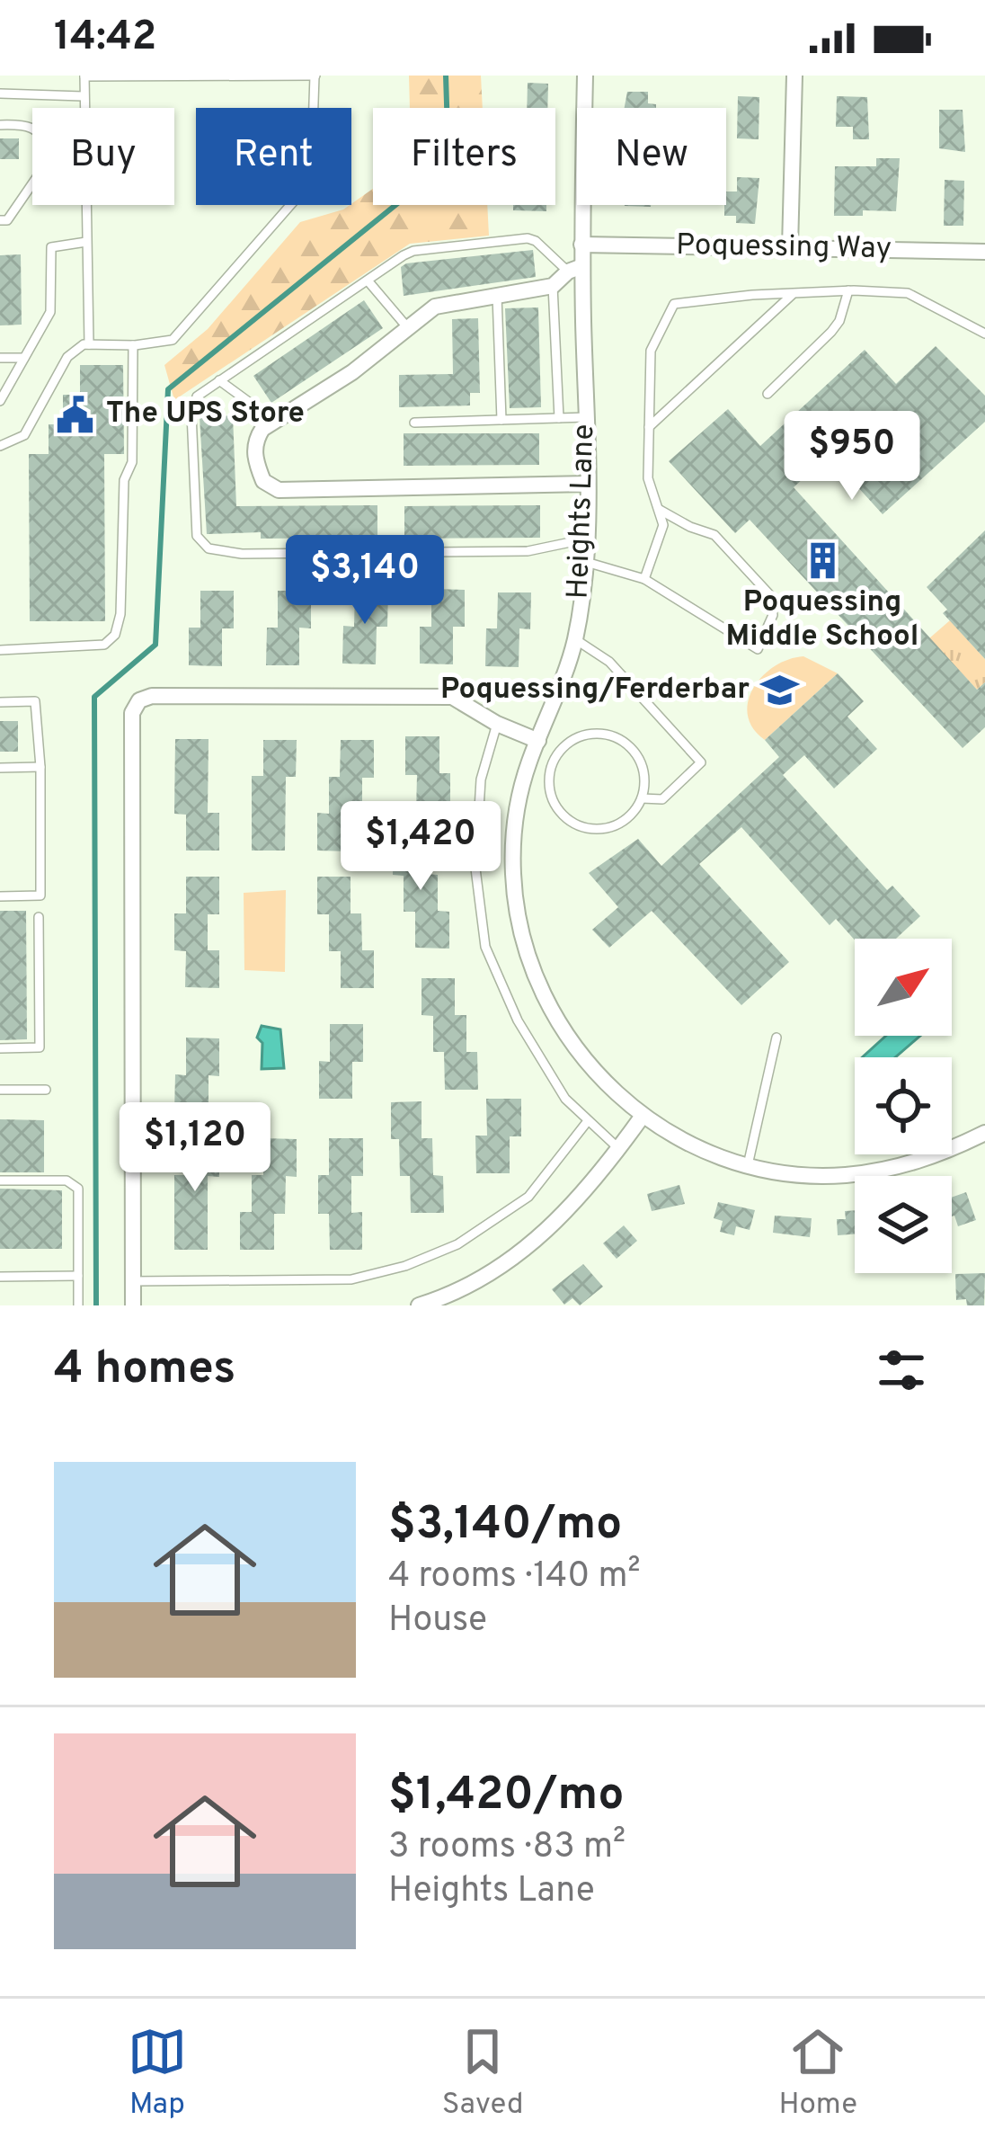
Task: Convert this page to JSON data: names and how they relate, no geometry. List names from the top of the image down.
{
  "streets": {
    "street": ["Poquessing Way", "Heights Lane"]
  },
  "crossings": [
    ["Poquessing Way", "Heights Lane"]
  ],
  "places": {
    "public building": ["The UPS Store"],
    "building": ["Poquessing Middle School"],
    "school or university": ["Poquessing/Ferderbar"]
  },
  "north": "top right",
  "page": {
    "status": "14:42",
    "chip": [
      "Buy",
      "Rent",
      "Filters",
      "New"
    ],
    "price": [
      "$950",
      "$3,140",
      "$1,420",
      "$1,120"
    ],
    "heading": "4 homes",
    "list": [
      {
        "name": "$3,140/mo",
        "note": "4 rooms · 140 m² · House"
      },
      {
        "name": "$1,420/mo",
        "note": "3 rooms · 83 m² · Heights Lane"
      }
    ],
    "tabs": ["Map", "Saved", "Home"]
  }
}
